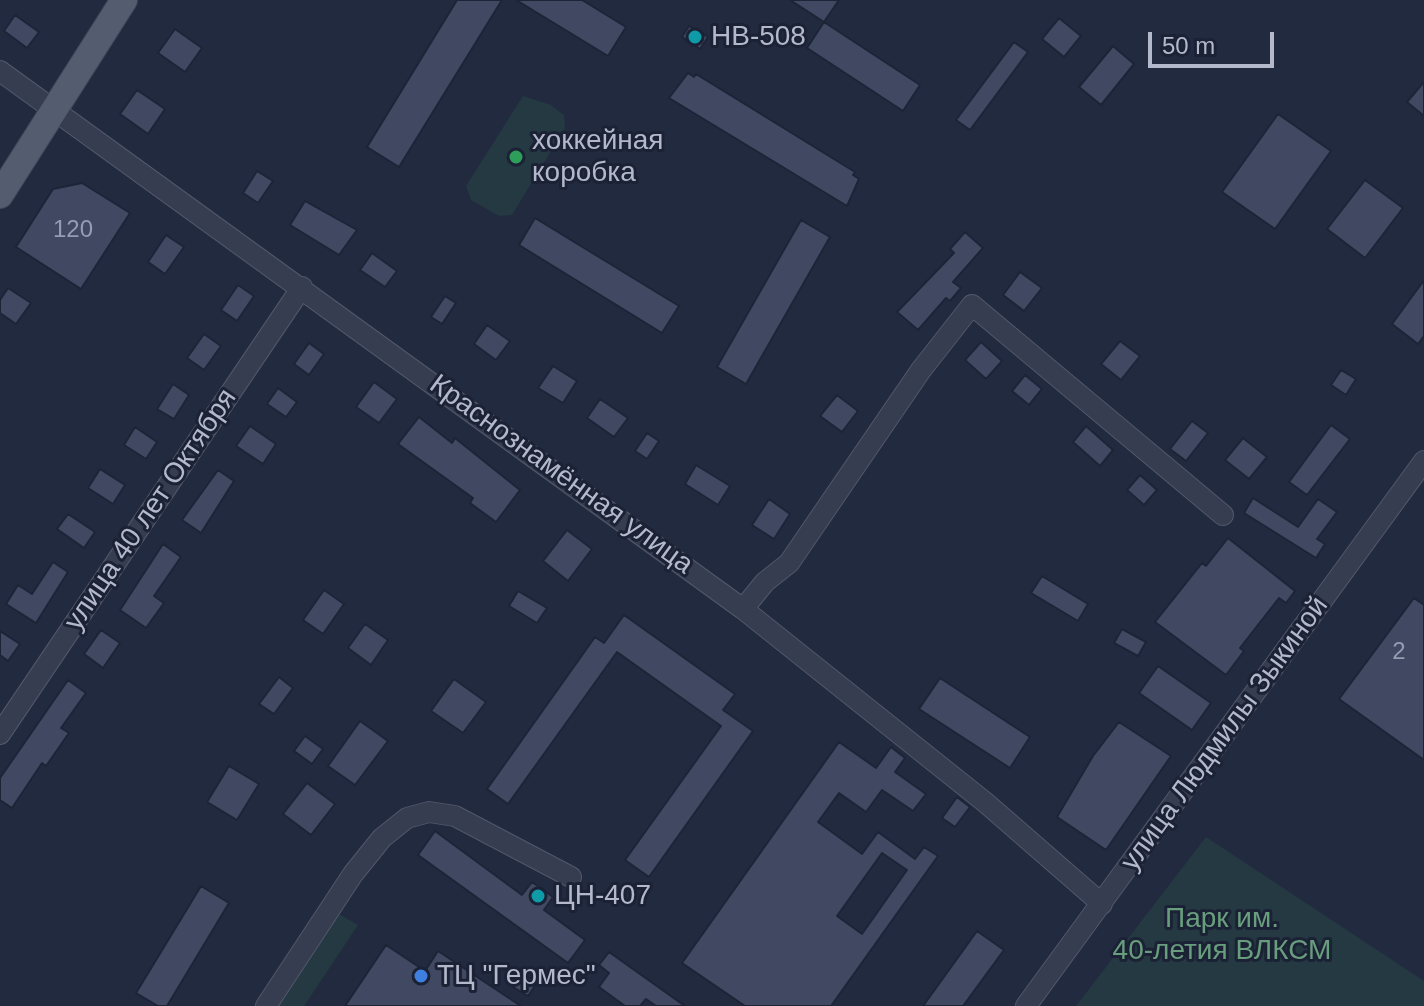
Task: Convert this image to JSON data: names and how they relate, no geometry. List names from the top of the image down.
{
  "streets": {
    "street": ["Краснознамённая улица", "улица 40 лет Октября", "улица Людмилы Зыкиной"]
  },
  "crossings": [
    ["Краснознамённая улица", "улица 40 лет Октября"],
    ["Краснознамённая улица", "улица Людмилы Зыкиной"]
  ],
  "parks": ["Парк им. 40-летия ВЛКСМ"],
  "places": [
    "НВ-508",
    "хоккейная коробка",
    "ЦН-407",
    "ТЦ \"Гермес\""
  ],
  "house_numbers": ["120", "2"],
  "scale_bar": "50 m"
}
